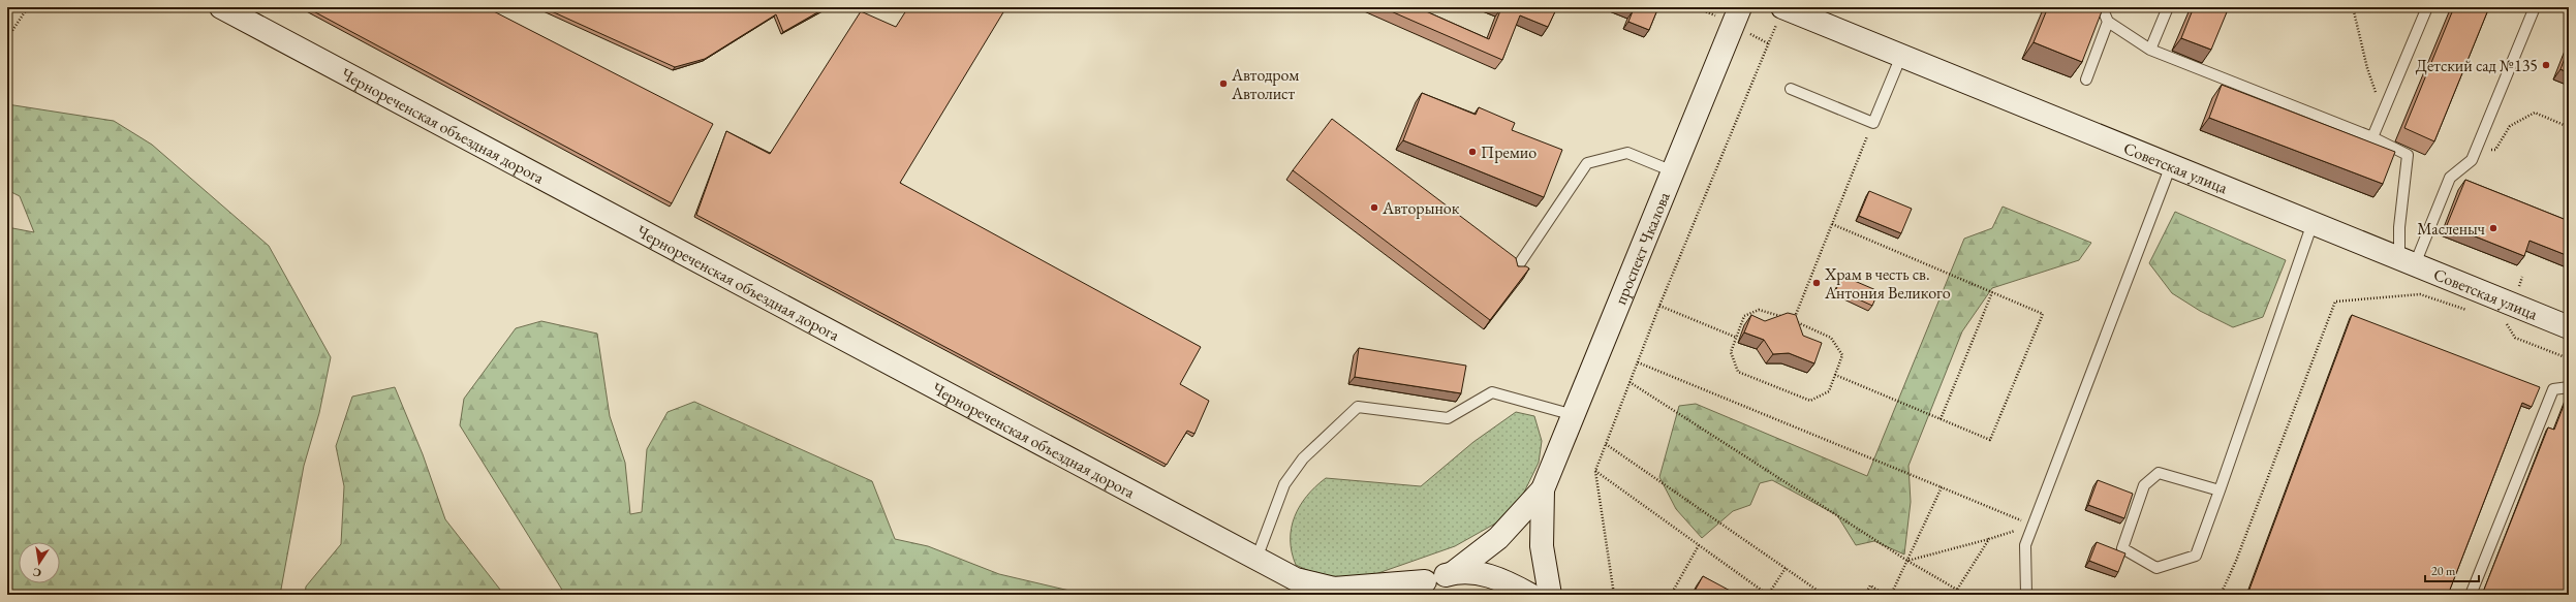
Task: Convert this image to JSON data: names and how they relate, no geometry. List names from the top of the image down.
{
  "streets": {
    "main road": ["Чернореченская объездная дорога", "Советская улица", "проспект Чкалова"]
  },
  "places": [
    "Детский сад №135",
    "Автодром Автолист",
    "Премио",
    "Авторынок",
    "Масленыч",
    "Храм в честь св. Антония Великого"
  ],
  "scale_bar": "20 m",
  "north": "bottom"
}
